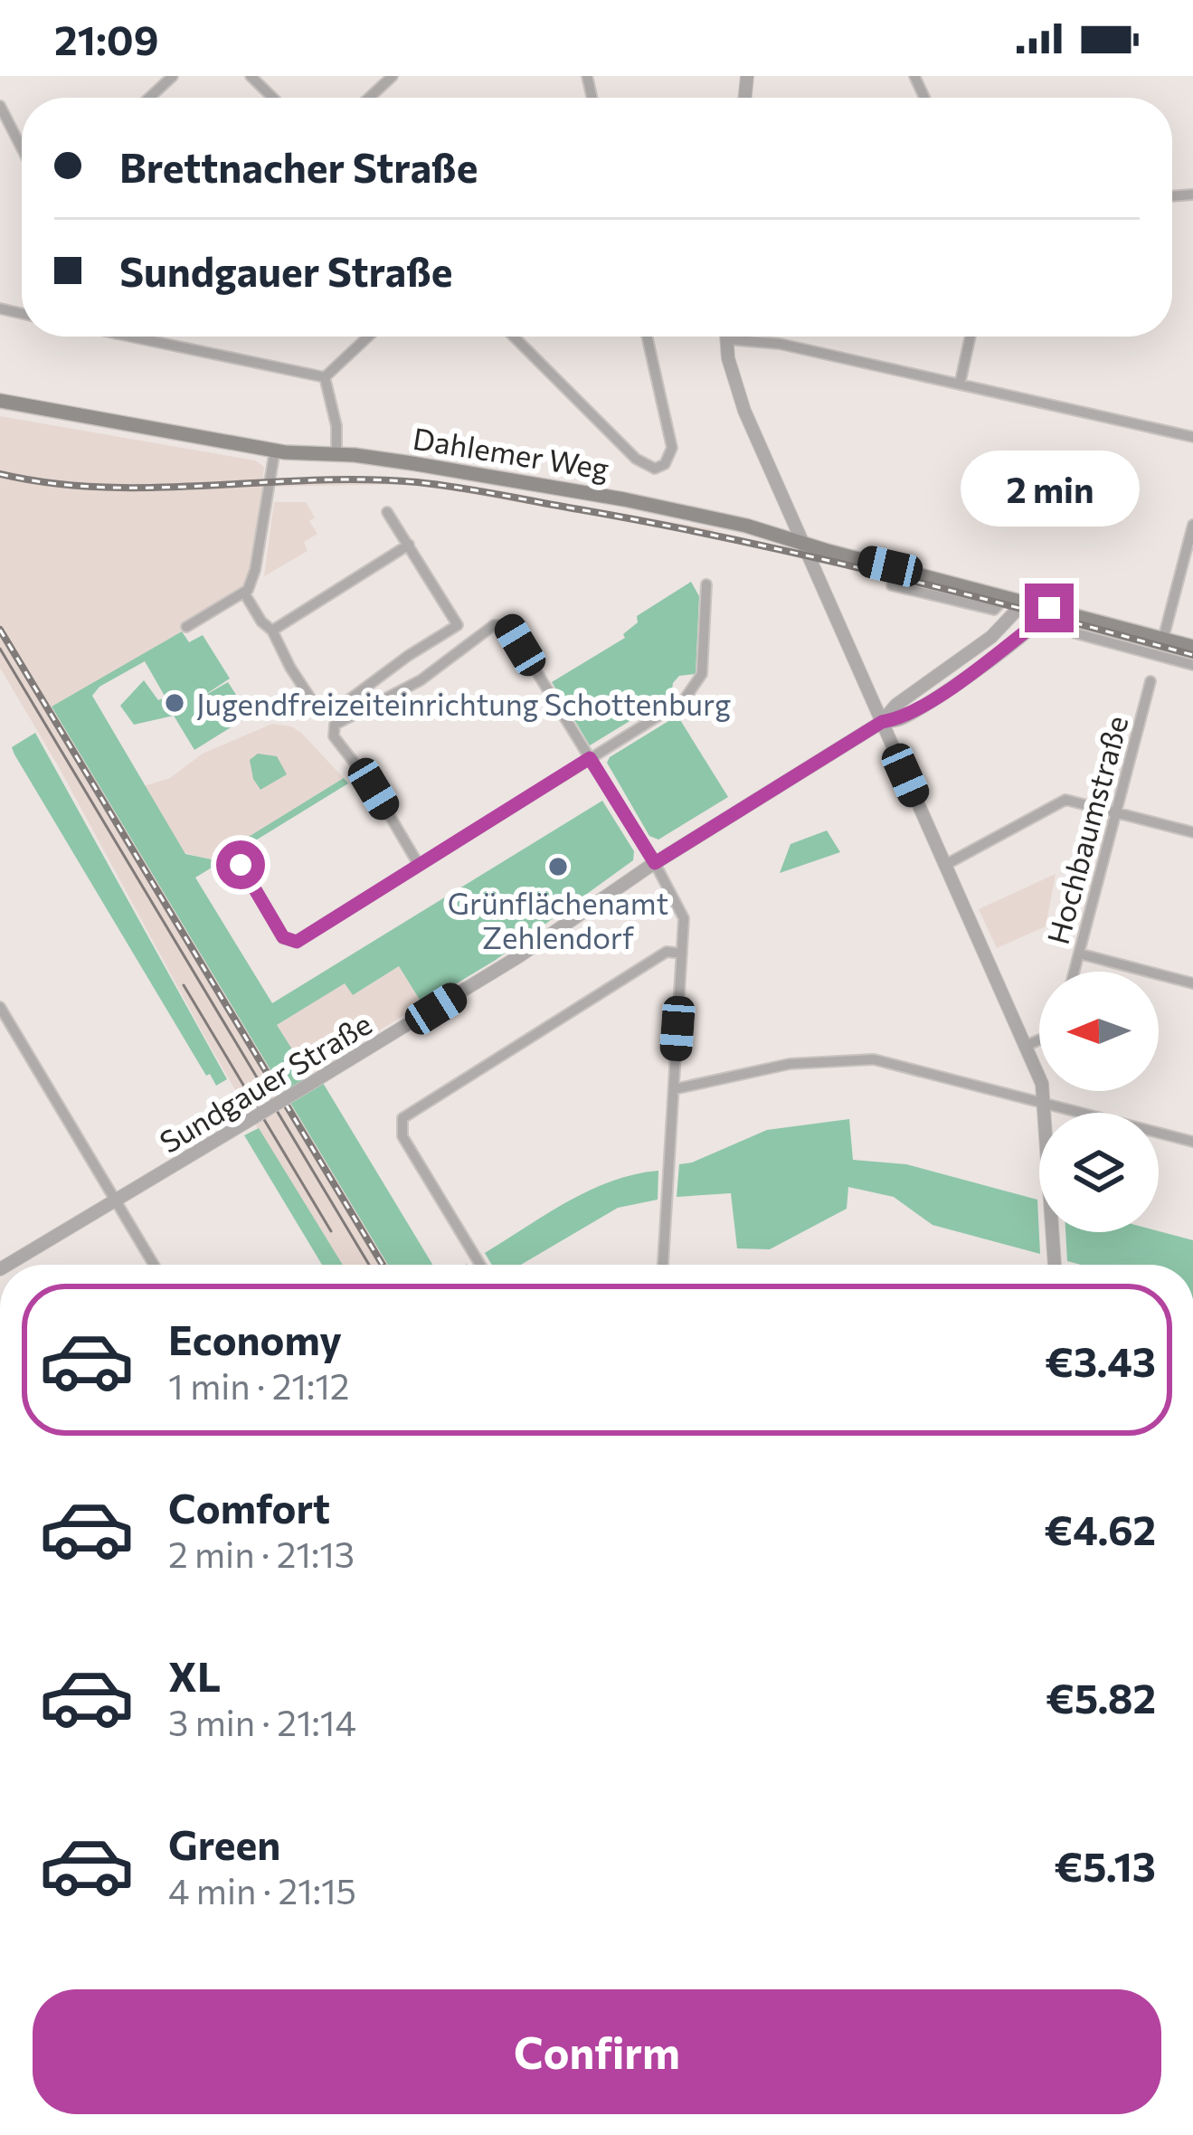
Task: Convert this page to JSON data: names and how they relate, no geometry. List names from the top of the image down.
{
  "streets": {
    "main road": ["Dahlemer Weg"],
    "street": ["Hochbaumstraße", "Sundgauer Straße"]
  },
  "crossings": [
    ["Dahlemer Weg", "Sundgauer Straße"]
  ],
  "places": ["Jugendfreizeiteinrichtung Schottenburg", "Grünflächenamt Zehlendorf"],
  "north": "left",
  "page": {
    "status": "21:09",
    "banner": ["Brettnacher Straße", "Sundgauer Straße"],
    "bubble": "2 min",
    "list": [
      {
        "name": "Economy",
        "note": "1 min · 21:12",
        "value": "€3.43"
      },
      {
        "name": "Comfort",
        "note": "2 min · 21:13",
        "value": "€4.62"
      },
      {
        "name": "XL",
        "note": "3 min · 21:14",
        "value": "€5.82"
      },
      {
        "name": "Green",
        "note": "4 min · 21:15",
        "value": "€5.13"
      }
    ],
    "buttons": "Confirm"
  }
}
